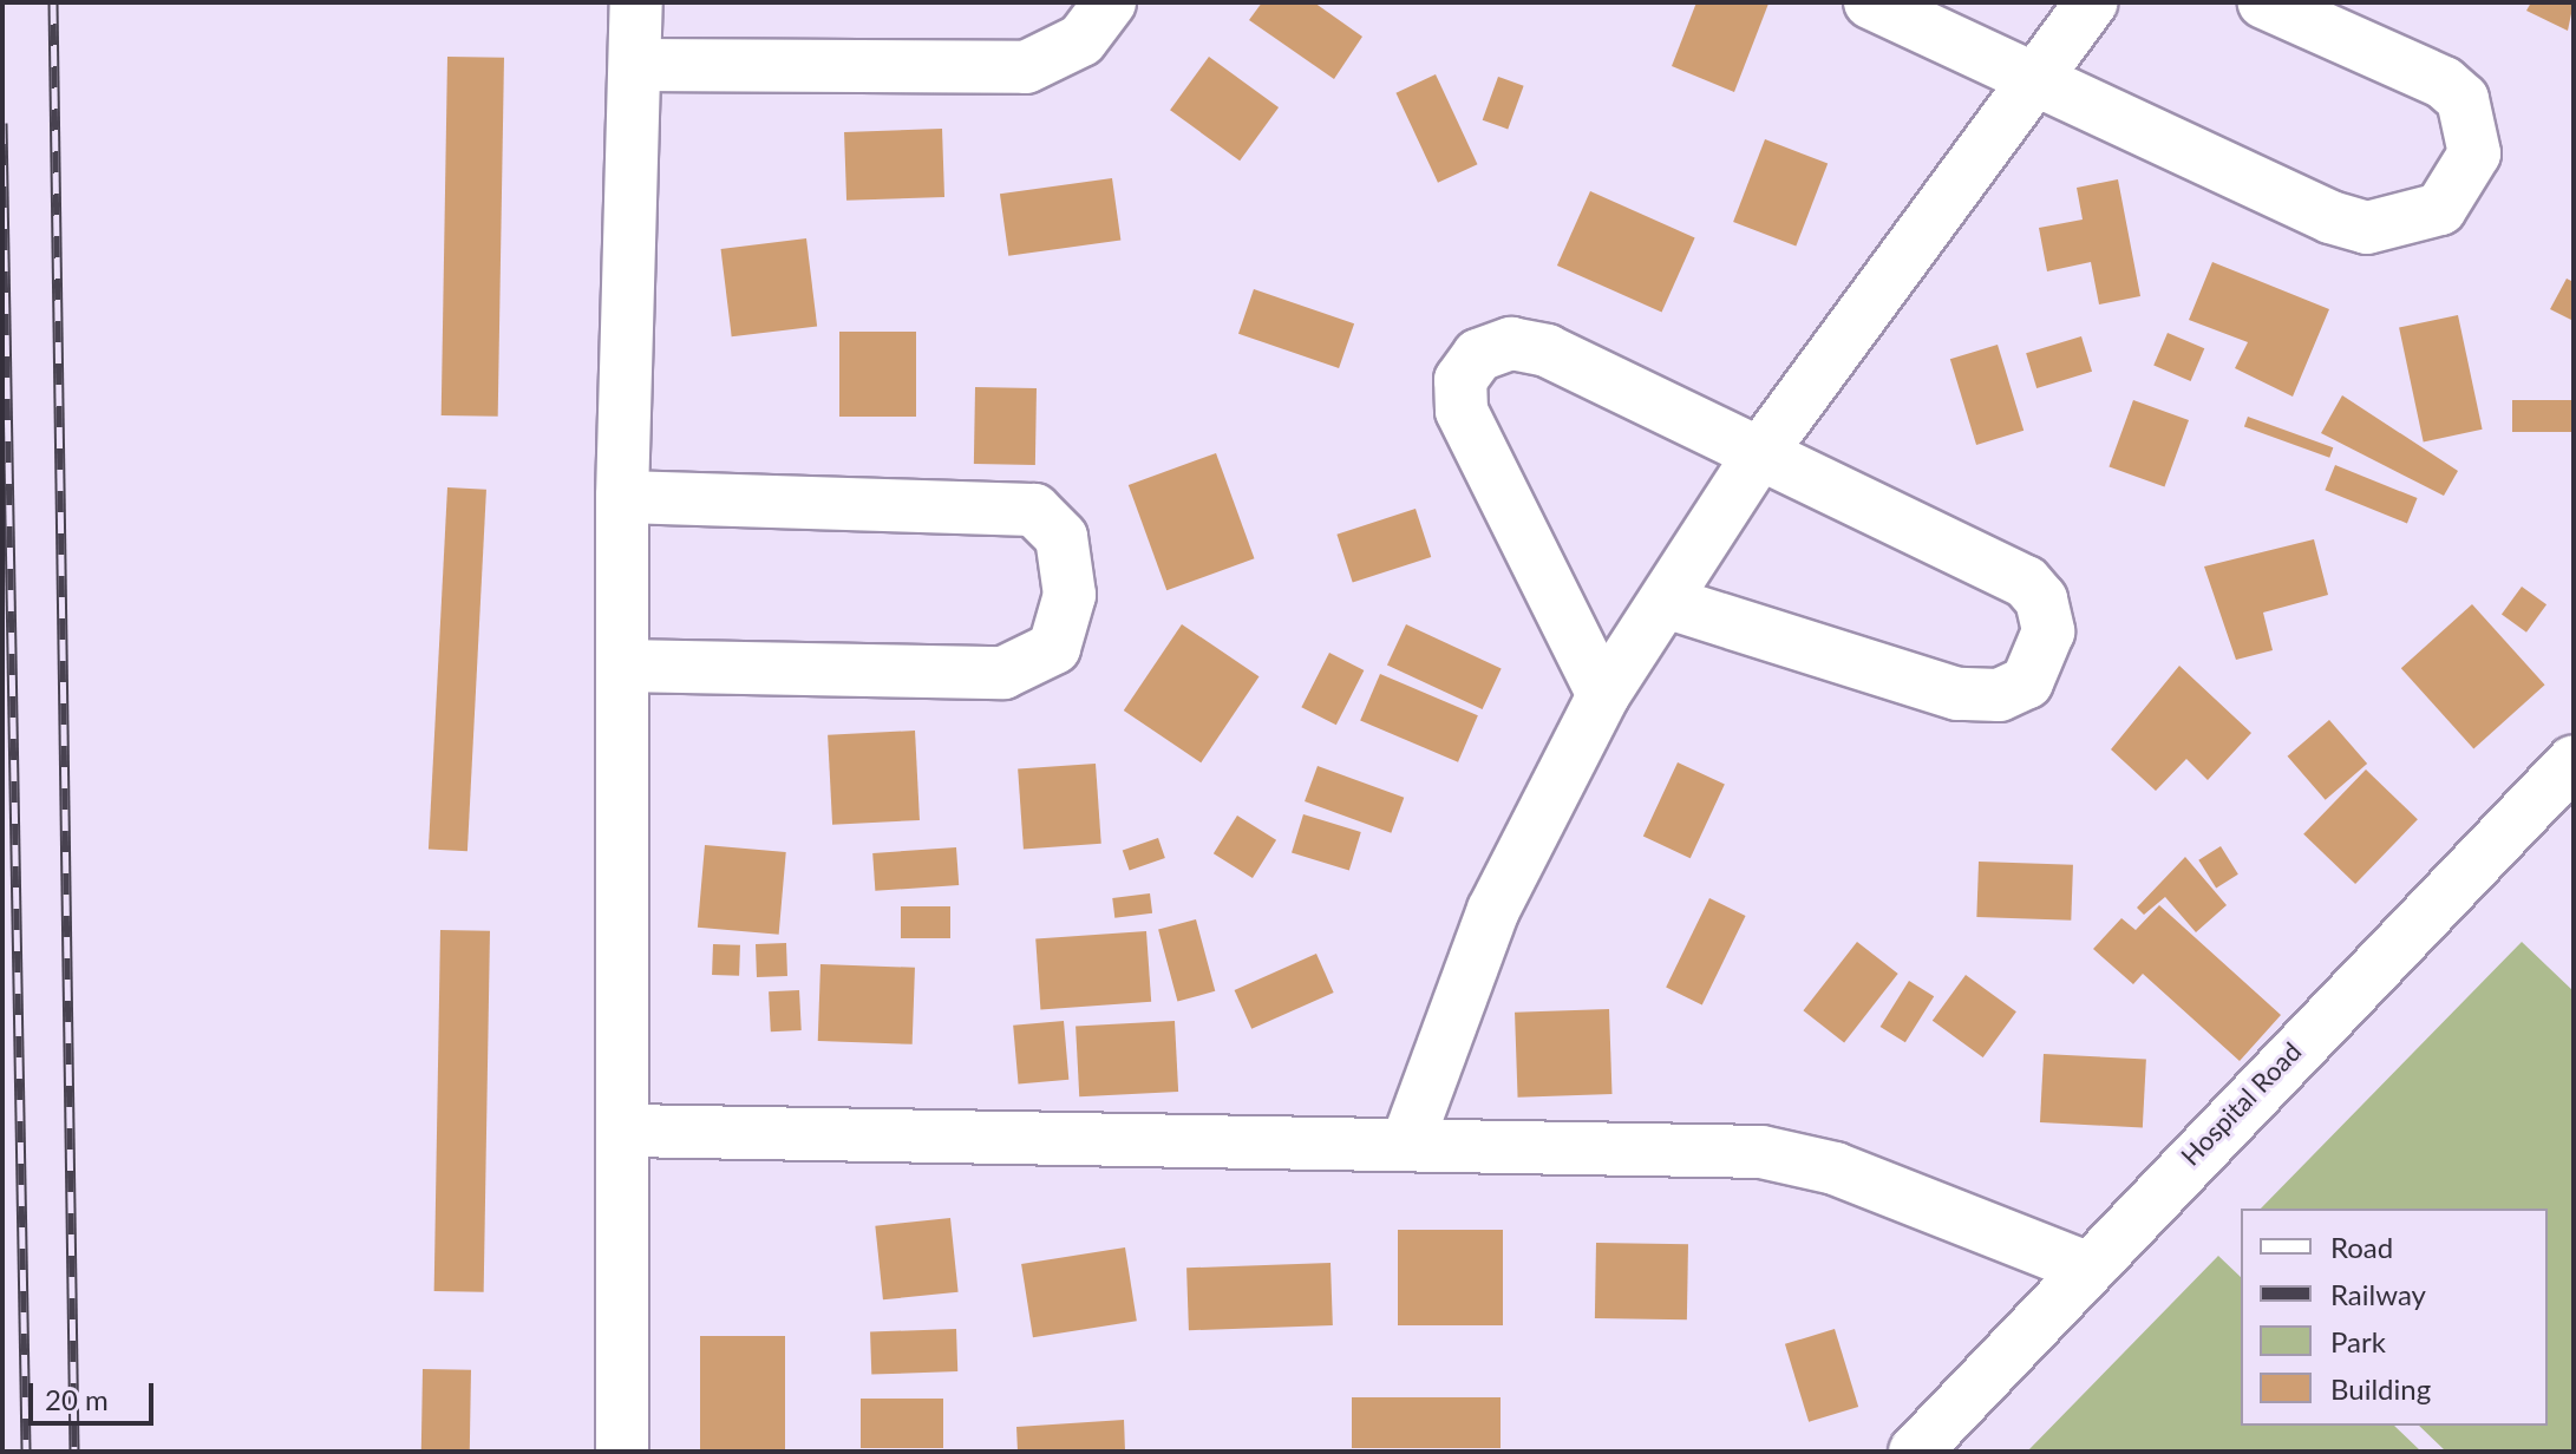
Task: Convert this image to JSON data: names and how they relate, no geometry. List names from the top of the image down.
{
  "streets": {
    "street": ["Hospital Road"]
  },
  "legend": [
    "Road",
    "Railway",
    "Park",
    "Building"
  ],
  "scale_bar": "20 m"
}
